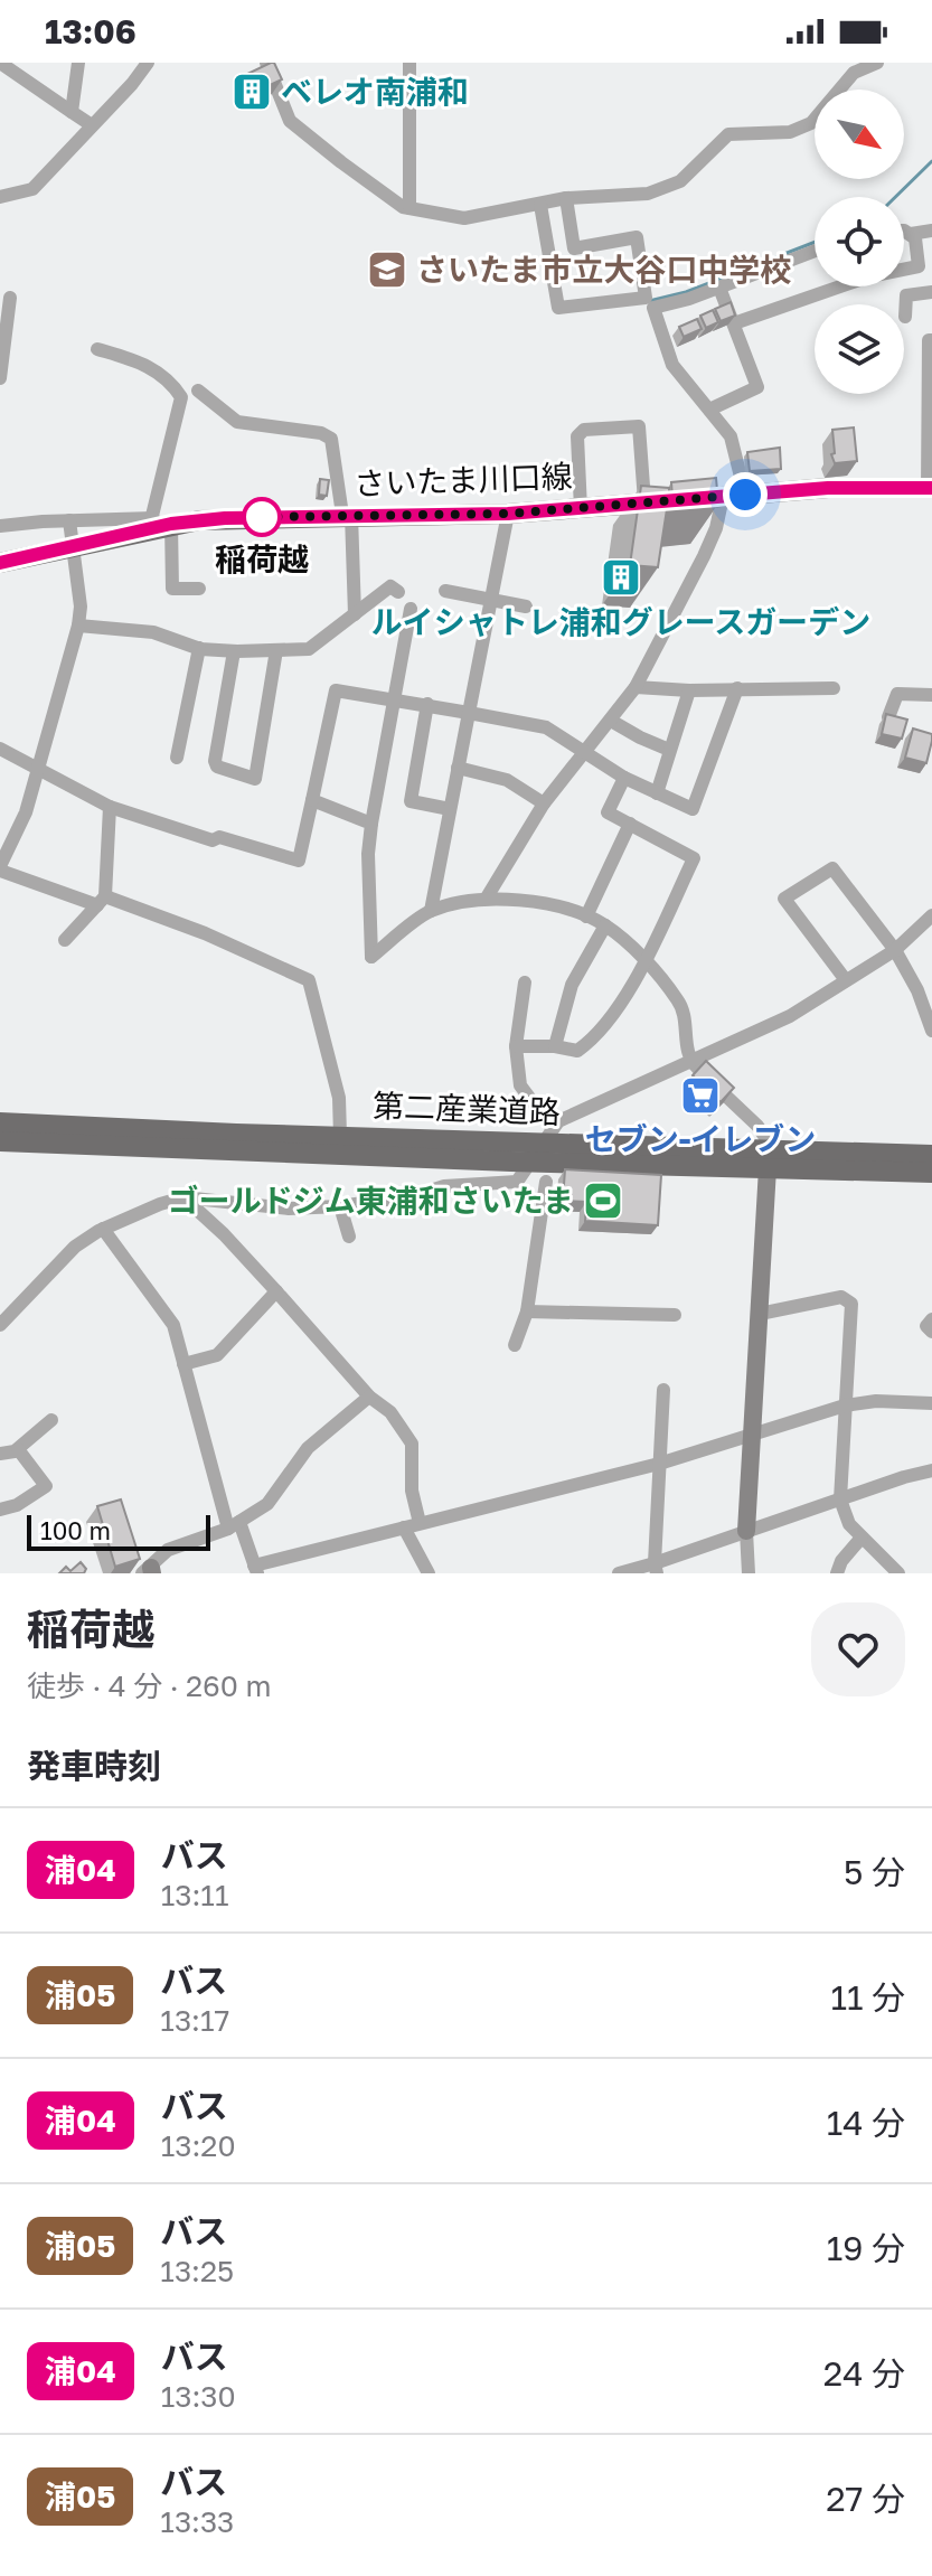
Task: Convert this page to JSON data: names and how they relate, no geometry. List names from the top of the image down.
{
  "streets": {
    "main road": ["さいたま川口線", "第二産業道路"]
  },
  "places": {
    "building": ["ベレオ南浦和", "ルイシャトレ浦和グレースガーデン"],
    "school or university": ["さいたま市立大谷口中学校"],
    "other": ["稲荷越"],
    "supermarket": ["セブン-イレブン"],
    "sports": ["ゴールドジム東浦和さいたま"]
  },
  "lines": ["bus line 浦04"],
  "scale_bar": "100 m",
  "north": "bottom right",
  "page": {
    "status": "13:06",
    "scale": "100 m",
    "heading": [
      ["稲荷越", "徒歩 · 4 分 · 260 m"],
      "発車時刻"
    ],
    "list": [
      {
        "mark": "浦04",
        "name": "バス",
        "note": "13:11",
        "value": "5 分"
      },
      {
        "mark": "浦05",
        "name": "バス",
        "note": "13:17",
        "value": "11 分"
      },
      {
        "mark": "浦04",
        "name": "バス",
        "note": "13:20",
        "value": "14 分"
      },
      {
        "mark": "浦05",
        "name": "バス",
        "note": "13:25",
        "value": "19 分"
      },
      {
        "mark": "浦04",
        "name": "バス",
        "note": "13:30",
        "value": "24 分"
      },
      {
        "mark": "浦05",
        "name": "バス",
        "note": "13:33",
        "value": "27 分"
      }
    ]
  }
}
